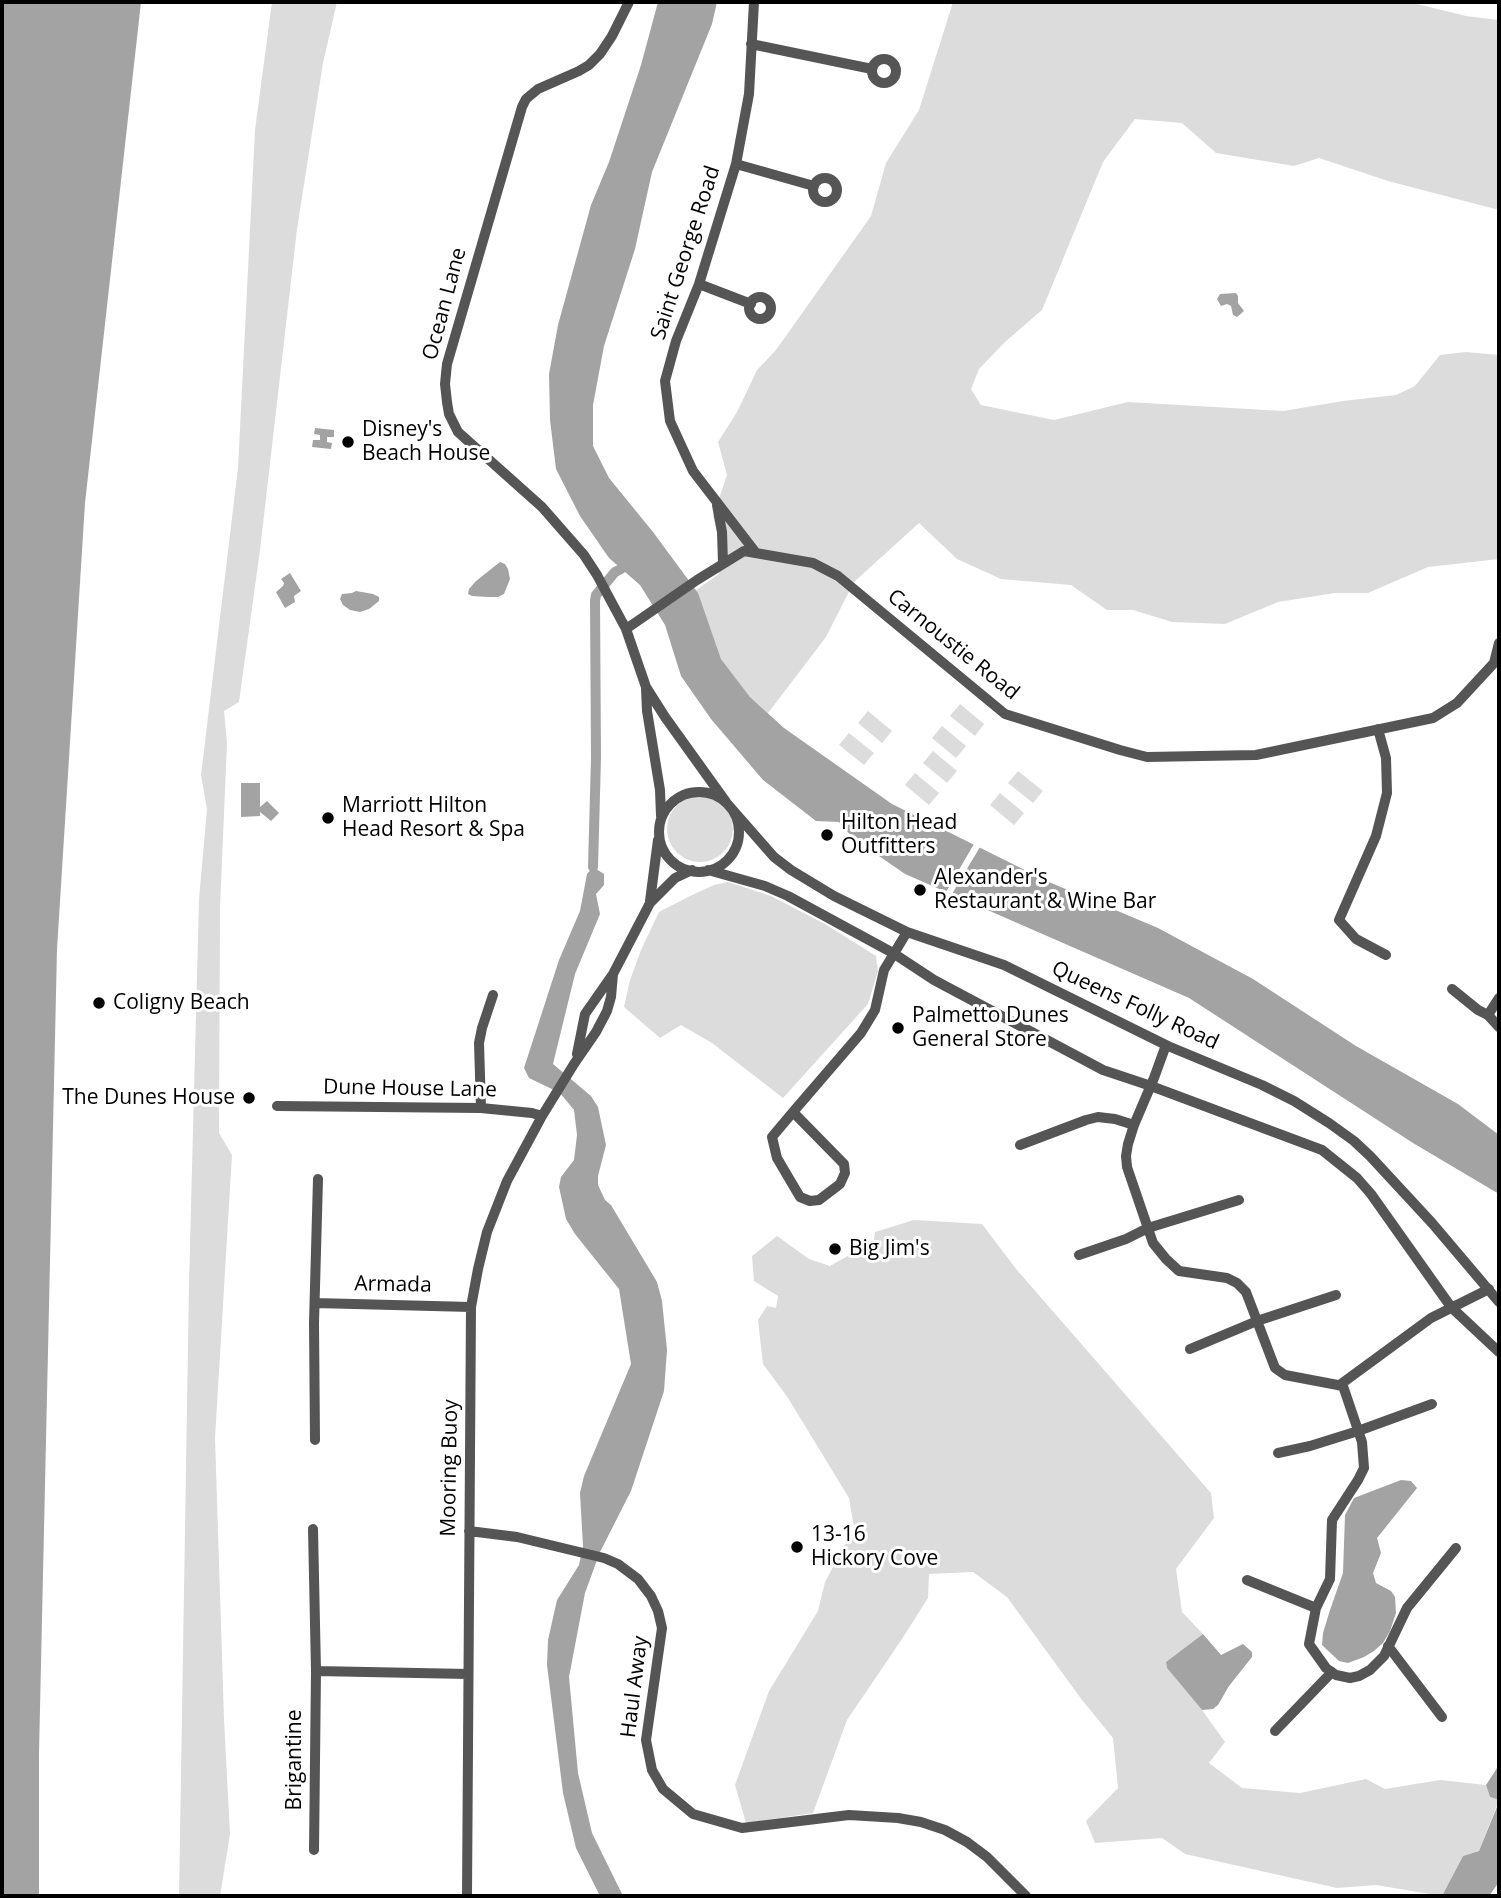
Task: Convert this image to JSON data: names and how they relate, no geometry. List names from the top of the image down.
{
  "streets": {
    "street": [
      "Saint George Road",
      "Ocean Lane",
      "Carnoustie Road",
      "Queens Folly Road",
      "Dune House Lane",
      "Armada",
      "Mooring Buoy",
      "Haul Away",
      "Brigantine"
    ]
  },
  "crossings": [
    ["Saint George Road", "Carnoustie Road"],
    ["Ocean Lane", "Carnoustie Road"],
    ["Ocean Lane", "Queens Folly Road"],
    ["Ocean Lane", "Mooring Buoy"],
    ["Queens Folly Road", "Mooring Buoy"],
    ["Dune House Lane", "Mooring Buoy"],
    ["Armada", "Mooring Buoy"],
    ["Mooring Buoy", "Haul Away"]
  ],
  "places": [
    "Disney's Beach House",
    "Marriott Hilton Head Resort & Spa",
    "Hilton Head Outfitters",
    "Alexander's Restaurant & Wine Bar",
    "Coligny Beach",
    "Palmetto Dunes General Store",
    "The Dunes House",
    "Big Jim's",
    "13-16 Hickory Cove"
  ]
}
